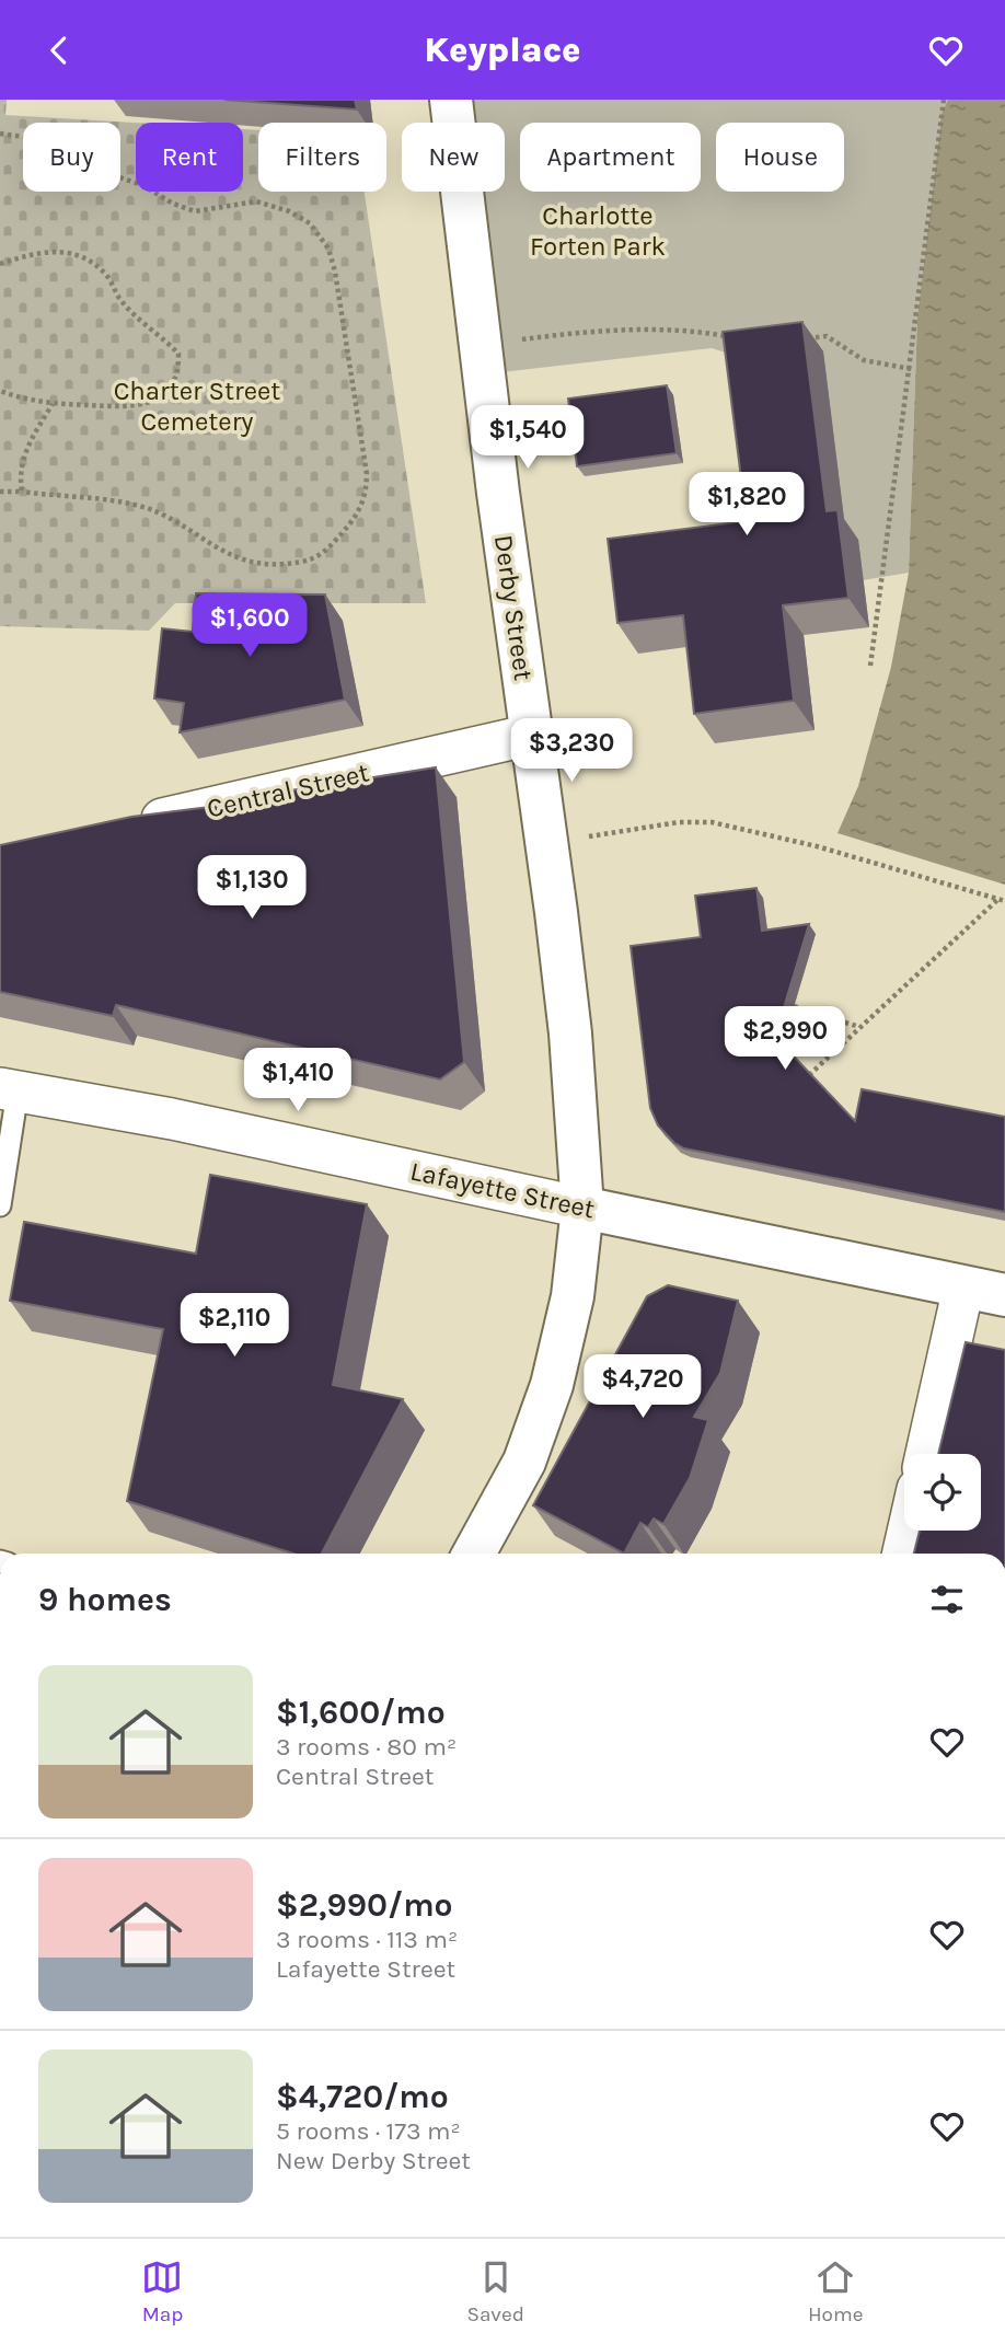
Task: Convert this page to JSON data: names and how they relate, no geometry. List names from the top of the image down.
{
  "streets": {
    "main road": ["Derby Street", "Lafayette Street"],
    "street": ["Central Street"]
  },
  "crossings": [
    ["Derby Street", "Central Street"],
    ["Derby Street", "Lafayette Street"]
  ],
  "parks": ["Charlotte Forten Park", "Charter Street Cemetery"],
  "page": {
    "header": "Keyplace",
    "chip": [
      "Buy",
      "Rent",
      "Filters",
      "New",
      "Apartment",
      "House"
    ],
    "price": [
      "$1,540",
      "$1,820",
      "$1,600",
      "$3,230",
      "$1,130",
      "$2,990",
      "$1,410",
      "$2,110",
      "$4,720"
    ],
    "heading": "9 homes",
    "list": [
      {
        "name": "$1,600/mo",
        "note": "3 rooms · 80 m² · Central Street"
      },
      {
        "name": "$2,990/mo",
        "note": "3 rooms · 113 m² · Lafayette Street"
      },
      {
        "name": "$4,720/mo",
        "note": "5 rooms · 173 m² · New Derby Street"
      }
    ],
    "tabs": ["Map", "Saved", "Home"]
  }
}
